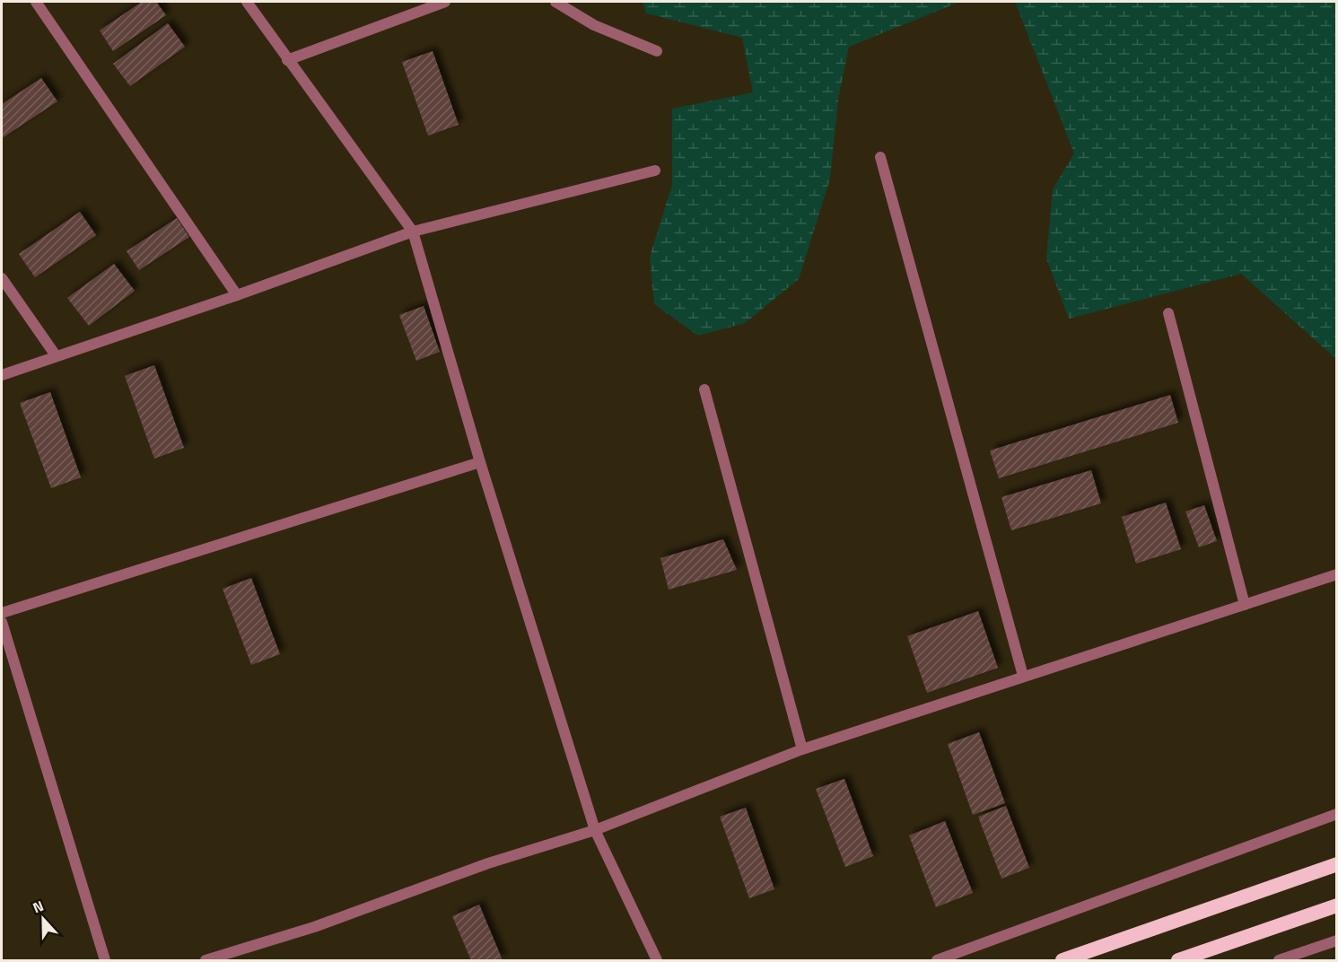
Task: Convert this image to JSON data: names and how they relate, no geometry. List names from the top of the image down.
{
  "north": "top"
}
